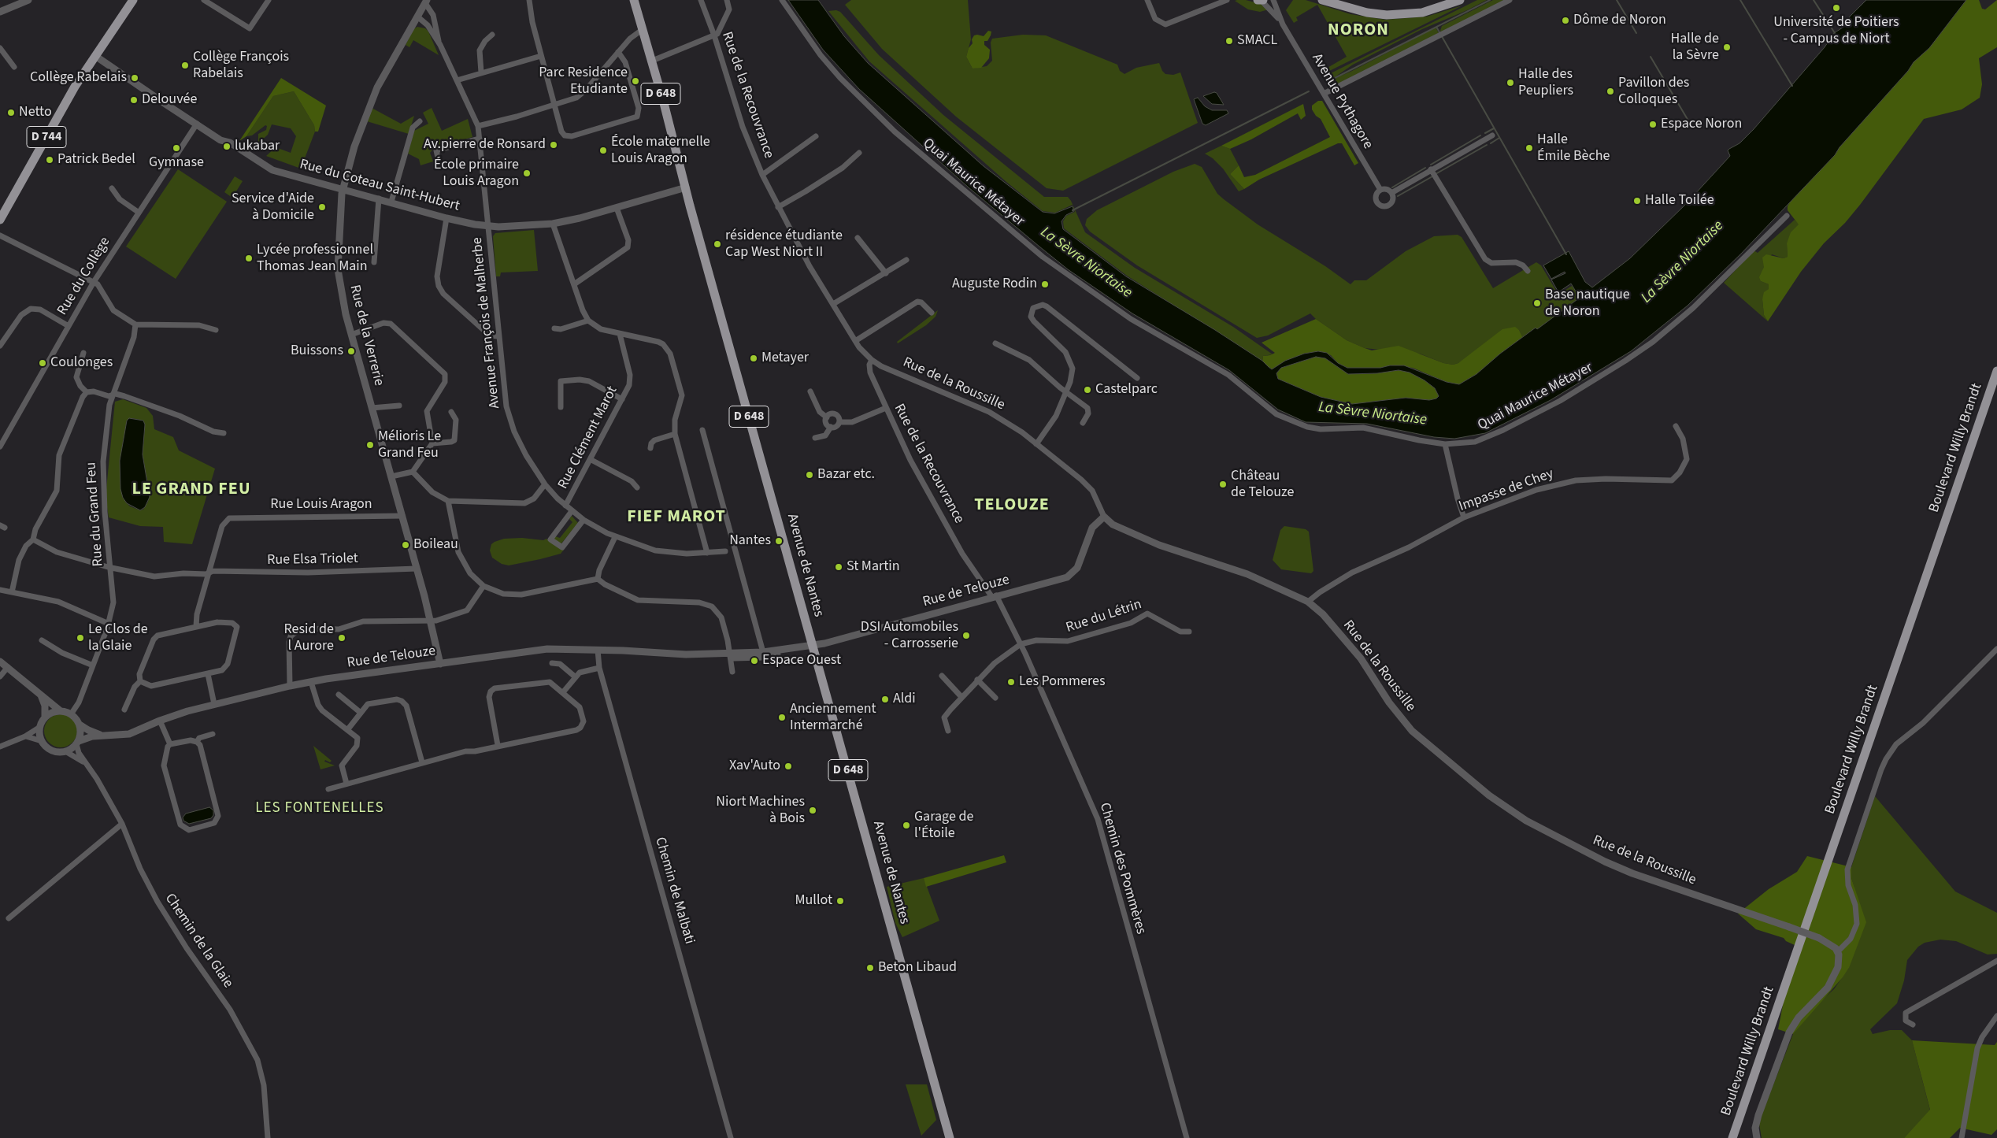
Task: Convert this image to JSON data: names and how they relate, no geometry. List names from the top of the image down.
{
  "streets": {
    "main road": [
      "D 648",
      "D 744",
      "Boulevard Willy Brandt",
      "Avenue de Nantes"
    ],
    "street": [
      "Rue de la Recouvrance",
      "Avenue Pythagore",
      "Quai Maurice Métayer",
      "Rue du Coteau Saint-Hubert",
      "Rue du Collège",
      "Avenue François de Malherbe",
      "Rue de la Verrerie",
      "Rue de la Roussille",
      "Rue Clément Marot",
      "Impasse de Chey",
      "Rue Louis Aragon",
      "Rue du Grand Feu",
      "Rue Elsa Triolet",
      "Rue de Telouze",
      "Rue du Létrin",
      "Chemin des Pommères",
      "Chemin de Malbati",
      "Chemin de la Glaie"
    ]
  },
  "crossings": [
    ["Rue de la Recouvrance", "Rue de la Roussille"],
    ["Rue de la Recouvrance", "Rue de Telouze"],
    ["Rue de la Recouvrance", "Chemin des Pommères"],
    ["D 744", "Rue du Coteau Saint-Hubert"],
    ["Rue du Coteau Saint-Hubert", "Rue du Collège"],
    ["Rue du Coteau Saint-Hubert", "Avenue François de Malherbe"],
    ["Rue du Coteau Saint-Hubert", "Rue de la Verrerie"],
    ["Rue du Coteau Saint-Hubert", "Avenue de Nantes"],
    ["Avenue François de Malherbe", "Rue Clément Marot"],
    ["Rue de la Verrerie", "Rue Louis Aragon"],
    ["Rue de la Verrerie", "Rue Elsa Triolet"],
    ["Rue de la Verrerie", "Rue de Telouze"],
    ["Rue de la Roussille", "Impasse de Chey"],
    ["Rue de la Roussille", "Rue de Telouze"],
    ["Rue Louis Aragon", "Rue Elsa Triolet"],
    ["Rue du Grand Feu", "Rue Elsa Triolet"],
    ["Rue du Grand Feu", "Rue de Telouze"],
    ["Rue du Grand Feu", "Chemin de la Glaie"],
    ["Avenue de Nantes", "Rue de Telouze"],
    ["Rue de Telouze", "Chemin des Pommères"],
    ["Rue de Telouze", "Chemin de Malbati"],
    ["Rue de Telouze", "Chemin de la Glaie"],
    ["Rue du Létrin", "Chemin des Pommères"]
  ],
  "districts": [
    "NORON",
    "LE GRAND FEU",
    "TELOUZE",
    "FIEF MAROT",
    "LES FONTENELLES"
  ],
  "water": ["La Sèvre Niortaise"],
  "places": [
    "Université de Poitiers - Campus de Niort",
    "Dôme de Noron",
    "SMACL",
    "Halle de la Sèvre",
    "Collège François Rabelais",
    "Collège Rabelais",
    "Parc Residence Etudiante",
    "Halle des Peupliers",
    "Pavillon des Colloques",
    "Delouvée",
    "Netto",
    "Espace Noron",
    "Av.pierre de Ronsard",
    "lukabar",
    "Gymnase",
    "Halle Émile Bèche",
    "École maternelle Louis Aragon",
    "Patrick Bedel",
    "École primaire Louis Aragon",
    "Halle Toilée",
    "Service d'Aide à Domicile",
    "résidence étudiante Cap West Niort II",
    "Lycée professionnel Thomas Jean Main",
    "Auguste Rodin",
    "Base nautique de Noron",
    "Buissons",
    "Metayer",
    "Coulonges",
    "Castelparc",
    "Mélioris Le Grand Feu",
    "Bazar etc.",
    "Château de Telouze",
    "Nantes",
    "Boileau",
    "St Martin",
    "DSI Automobiles - Carrosserie",
    "Le Clos de la Glaie",
    "Resid de l Aurore",
    "Espace Ouest",
    "Les Pommeres",
    "Aldi",
    "Anciennement Intermarché",
    "Xav'Auto",
    "Niort Machines à Bois",
    "Garage de l'Étoile",
    "Mullot",
    "Beton Libaud"
  ]
}
